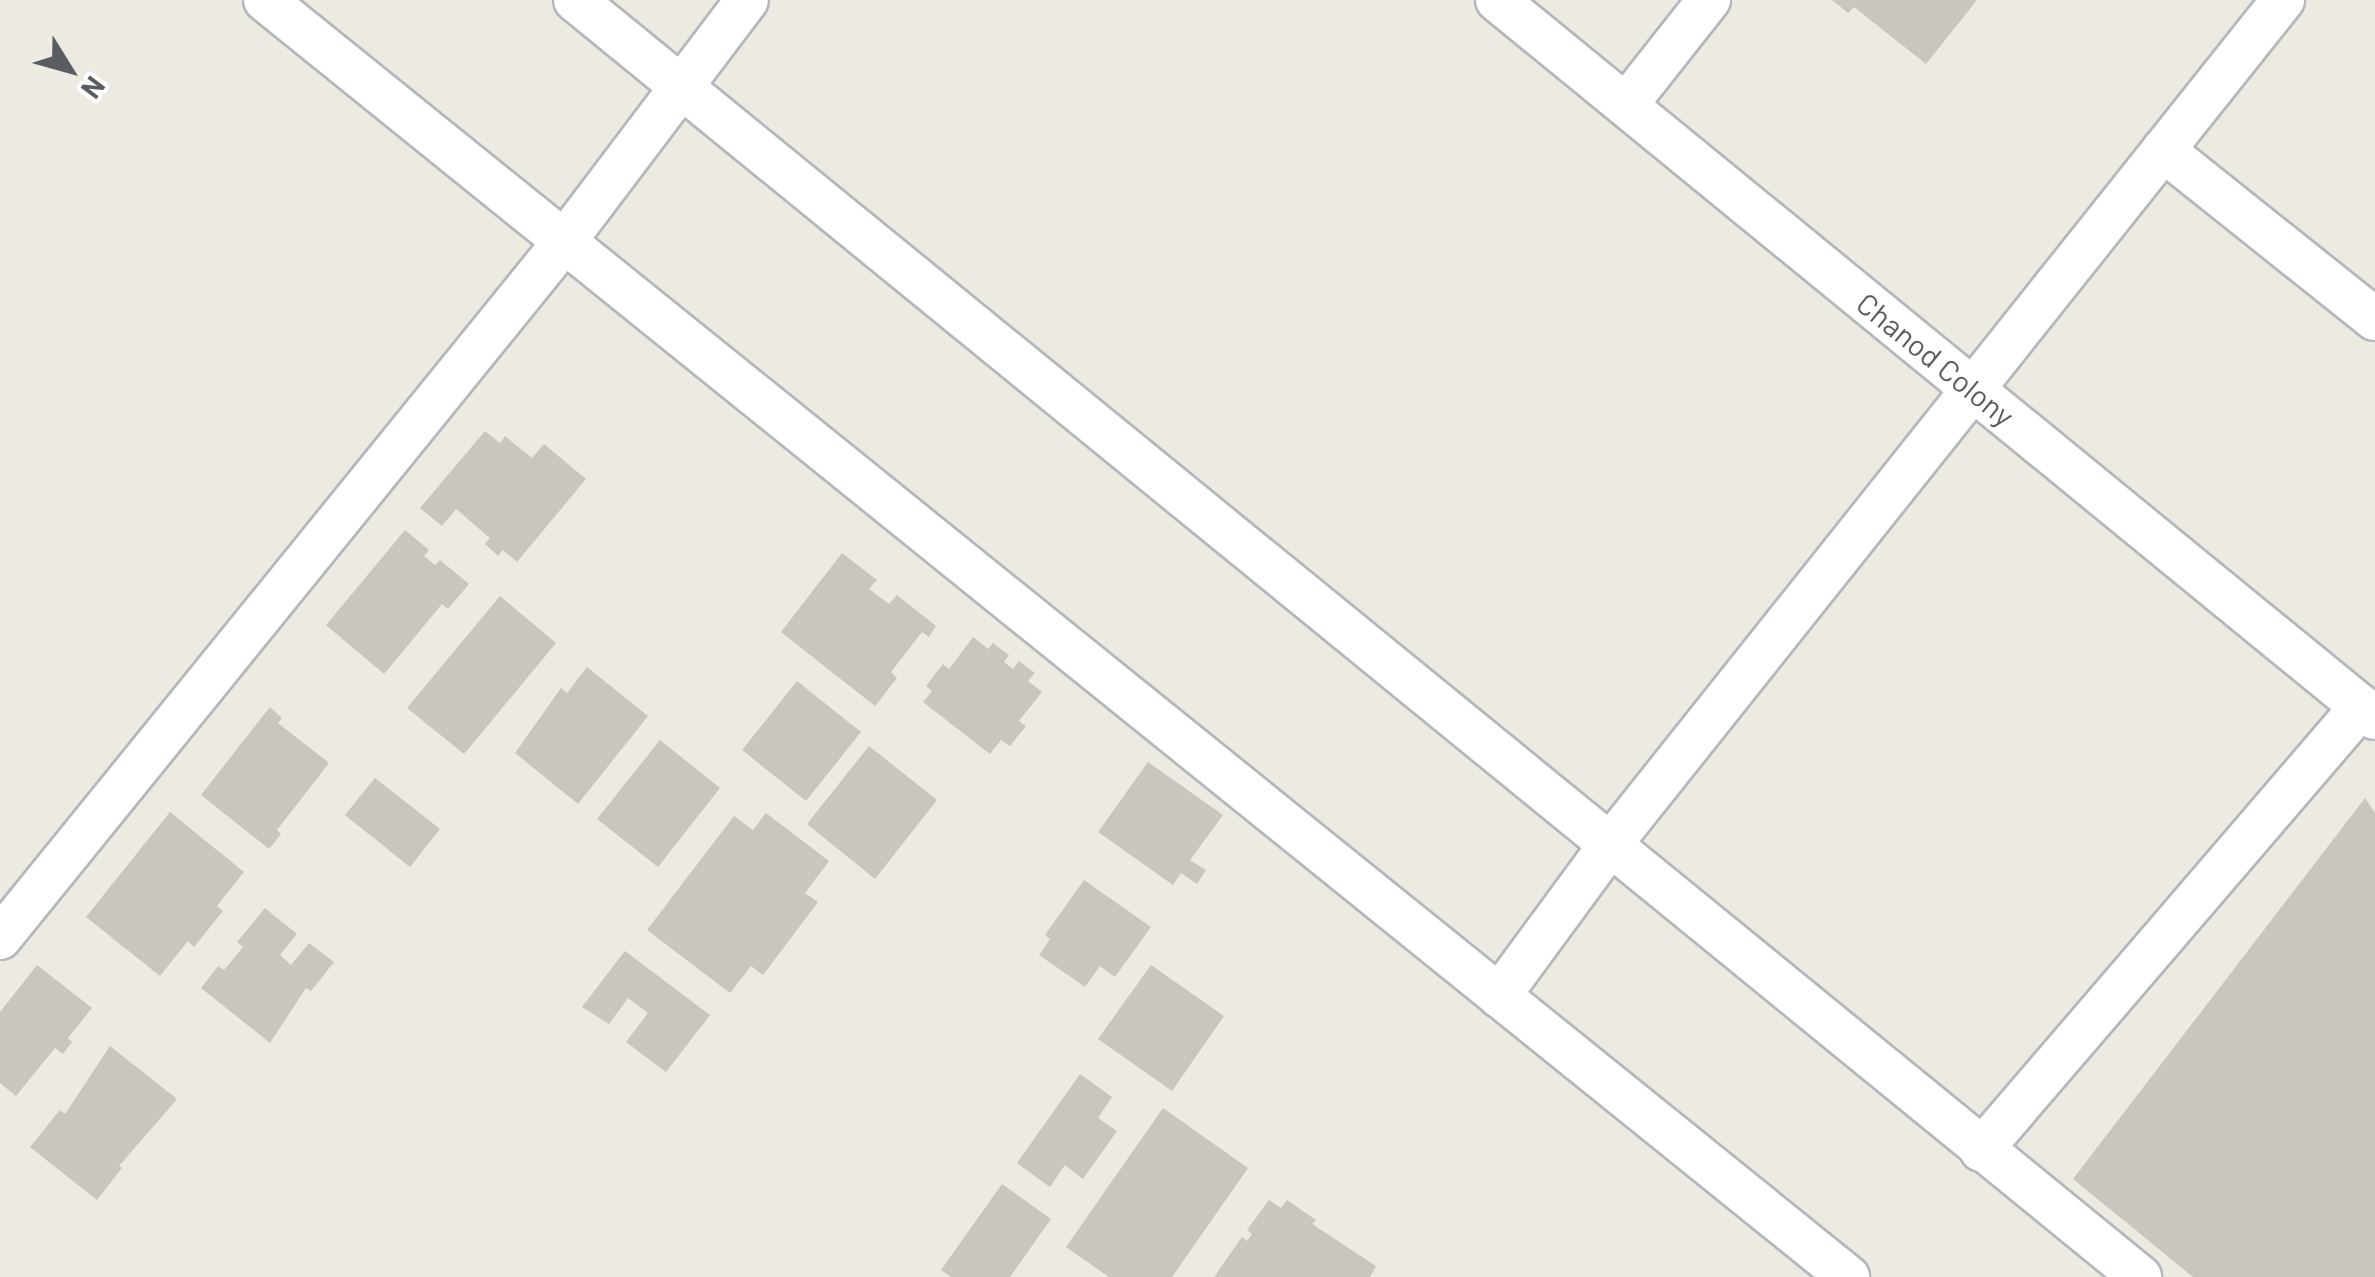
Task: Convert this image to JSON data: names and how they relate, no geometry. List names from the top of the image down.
{
  "streets": {
    "street": ["Chanod Colony"]
  },
  "north": "bottom right"
}
